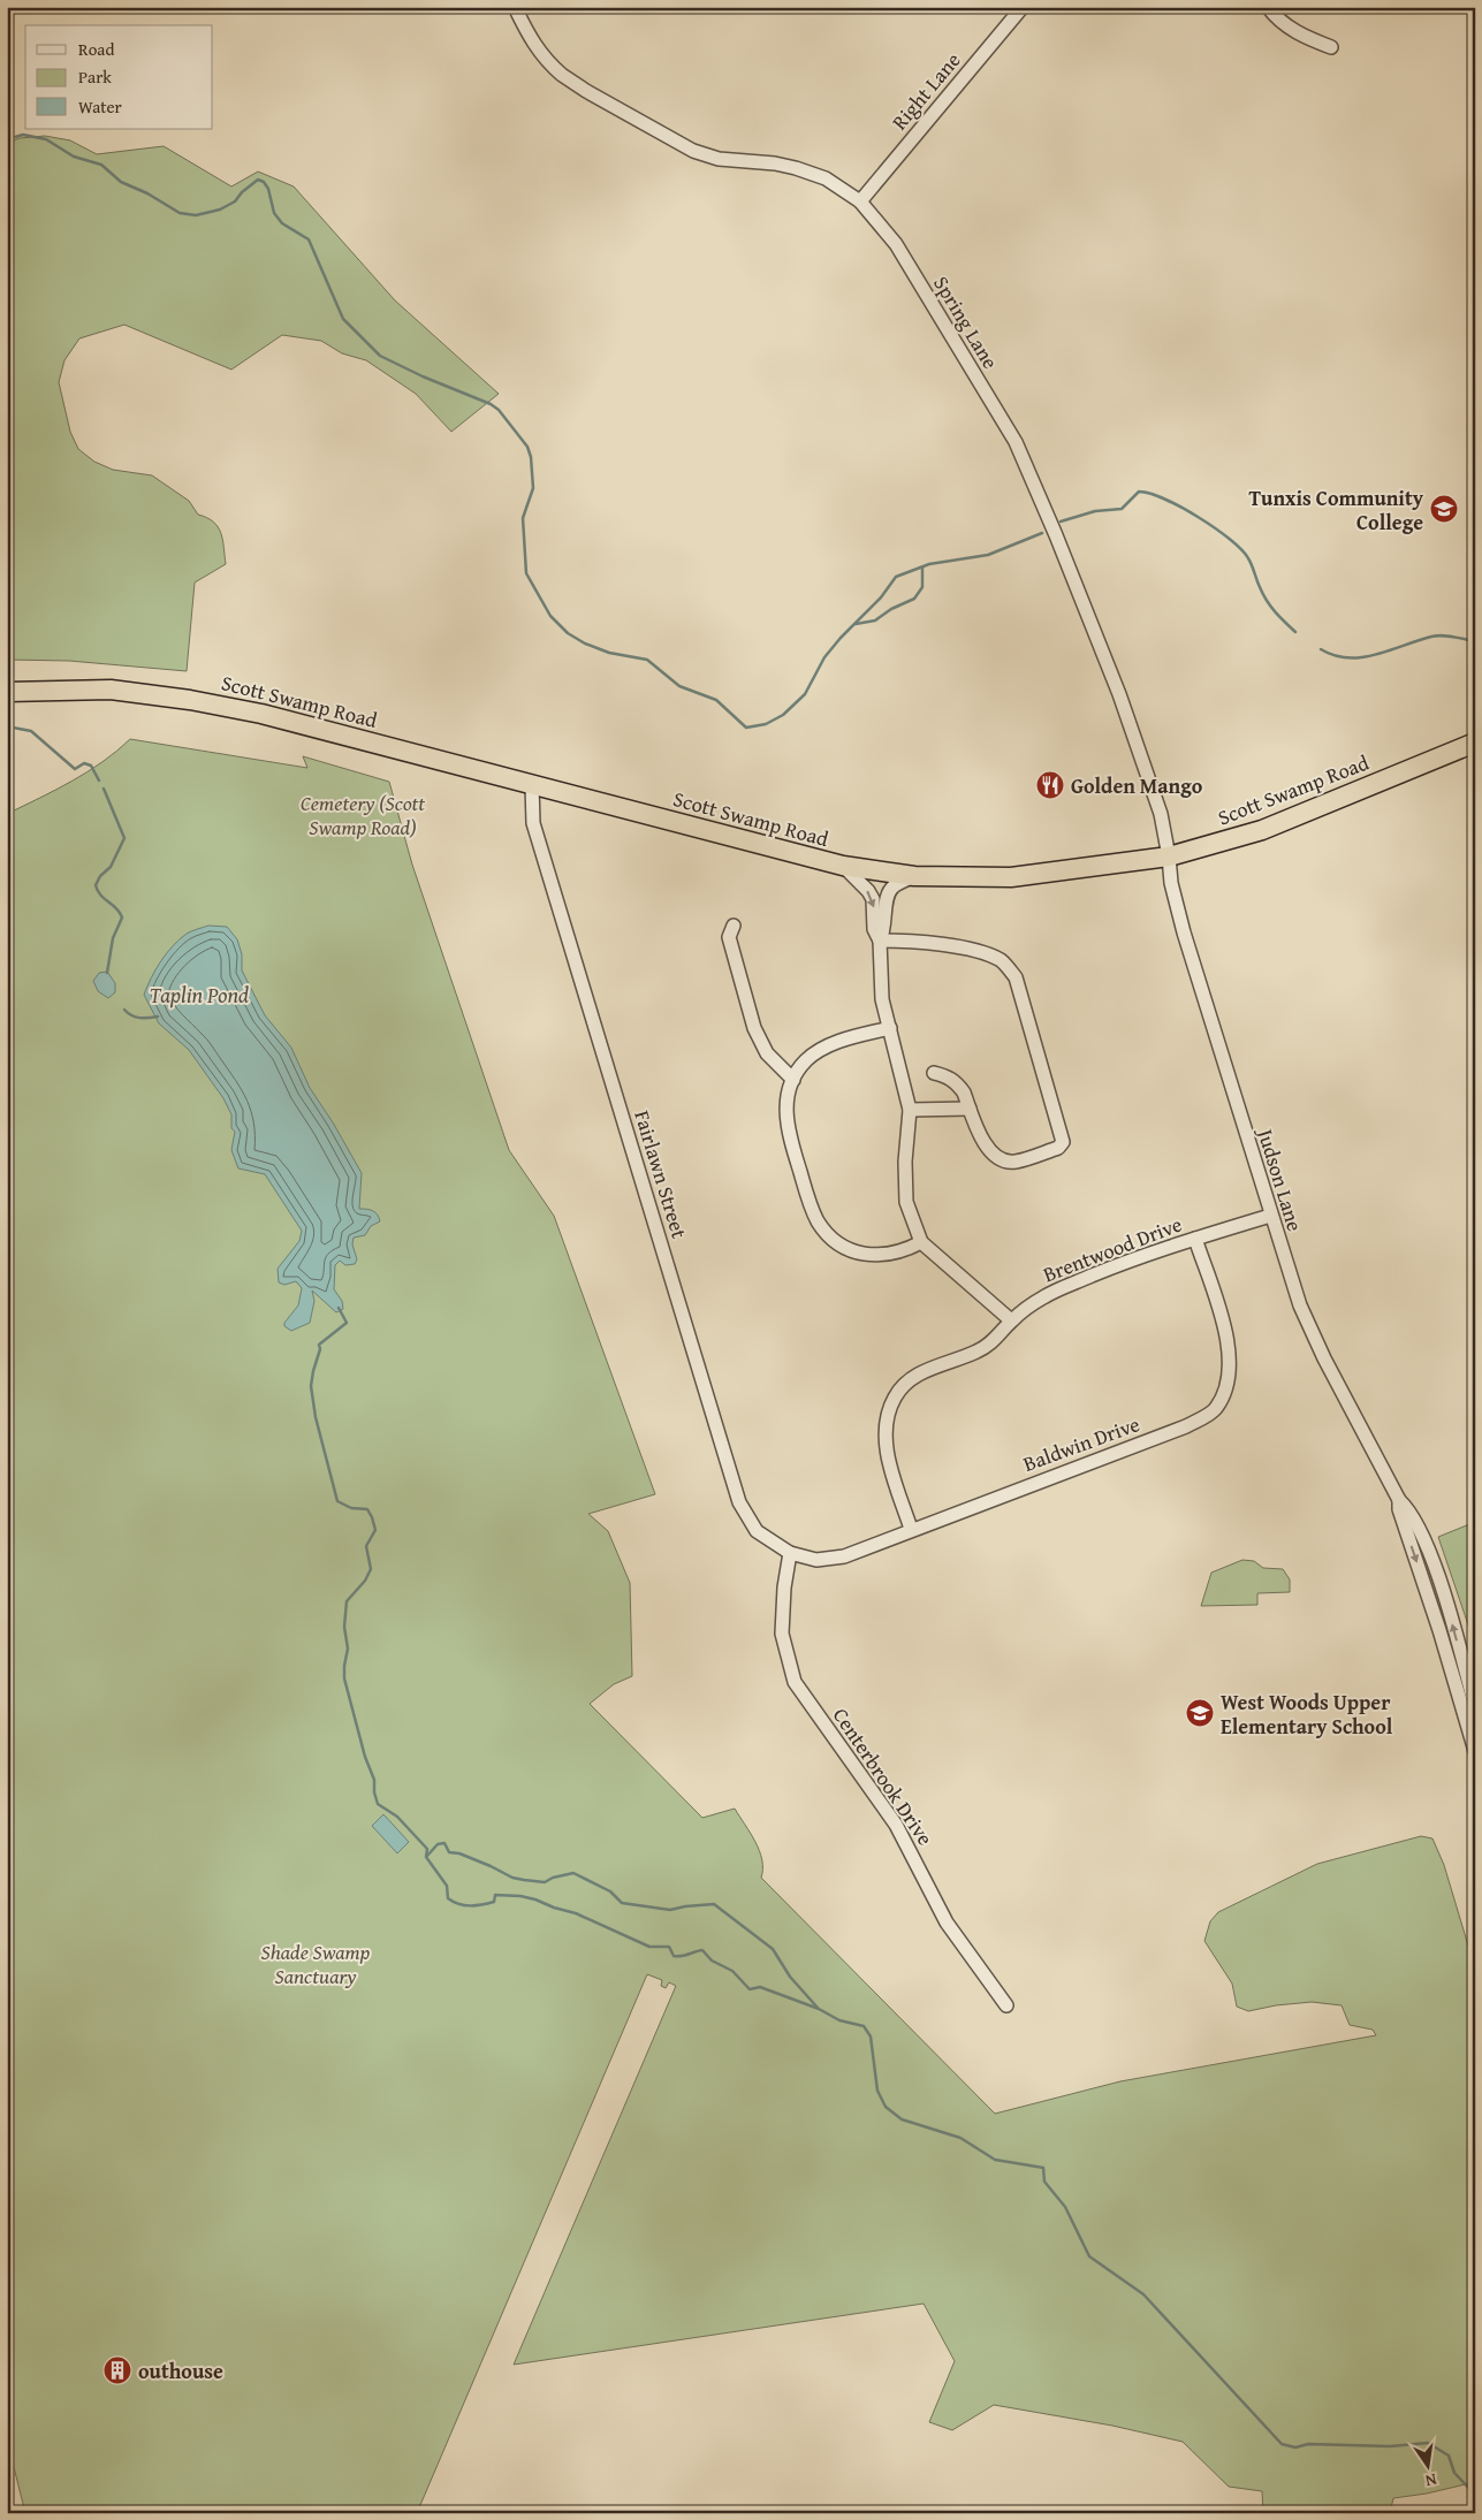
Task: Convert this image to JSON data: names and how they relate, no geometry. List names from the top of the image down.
{
  "streets": {
    "highway": ["Scott Swamp Road"],
    "street": [
      "Right Lane",
      "Spring Lane",
      "Fairlawn Street",
      "Judson Lane",
      "Brentwood Drive",
      "Baldwin Drive",
      "Centerbrook Drive"
    ]
  },
  "crossings": [
    ["Right Lane", "Spring Lane"],
    ["Spring Lane", "Scott Swamp Road"],
    ["Spring Lane", "Judson Lane"],
    ["Scott Swamp Road", "Fairlawn Street"],
    ["Scott Swamp Road", "Judson Lane"],
    ["Fairlawn Street", "Baldwin Drive"],
    ["Fairlawn Street", "Centerbrook Drive"],
    ["Judson Lane", "Brentwood Drive"],
    ["Brentwood Drive", "Baldwin Drive"],
    ["Baldwin Drive", "Centerbrook Drive"]
  ],
  "water": ["Taplin Pond"],
  "parks": ["Cemetery (Scott Swamp Road)", "Shade Swamp Sanctuary"],
  "places": {
    "school or university": ["Tunxis Community College", "West Woods Upper Elementary School"],
    "restaurant": ["Golden Mango"],
    "building": ["outhouse"]
  },
  "legend": ["Road", "Park", "Water"],
  "north": "bottom"
}
